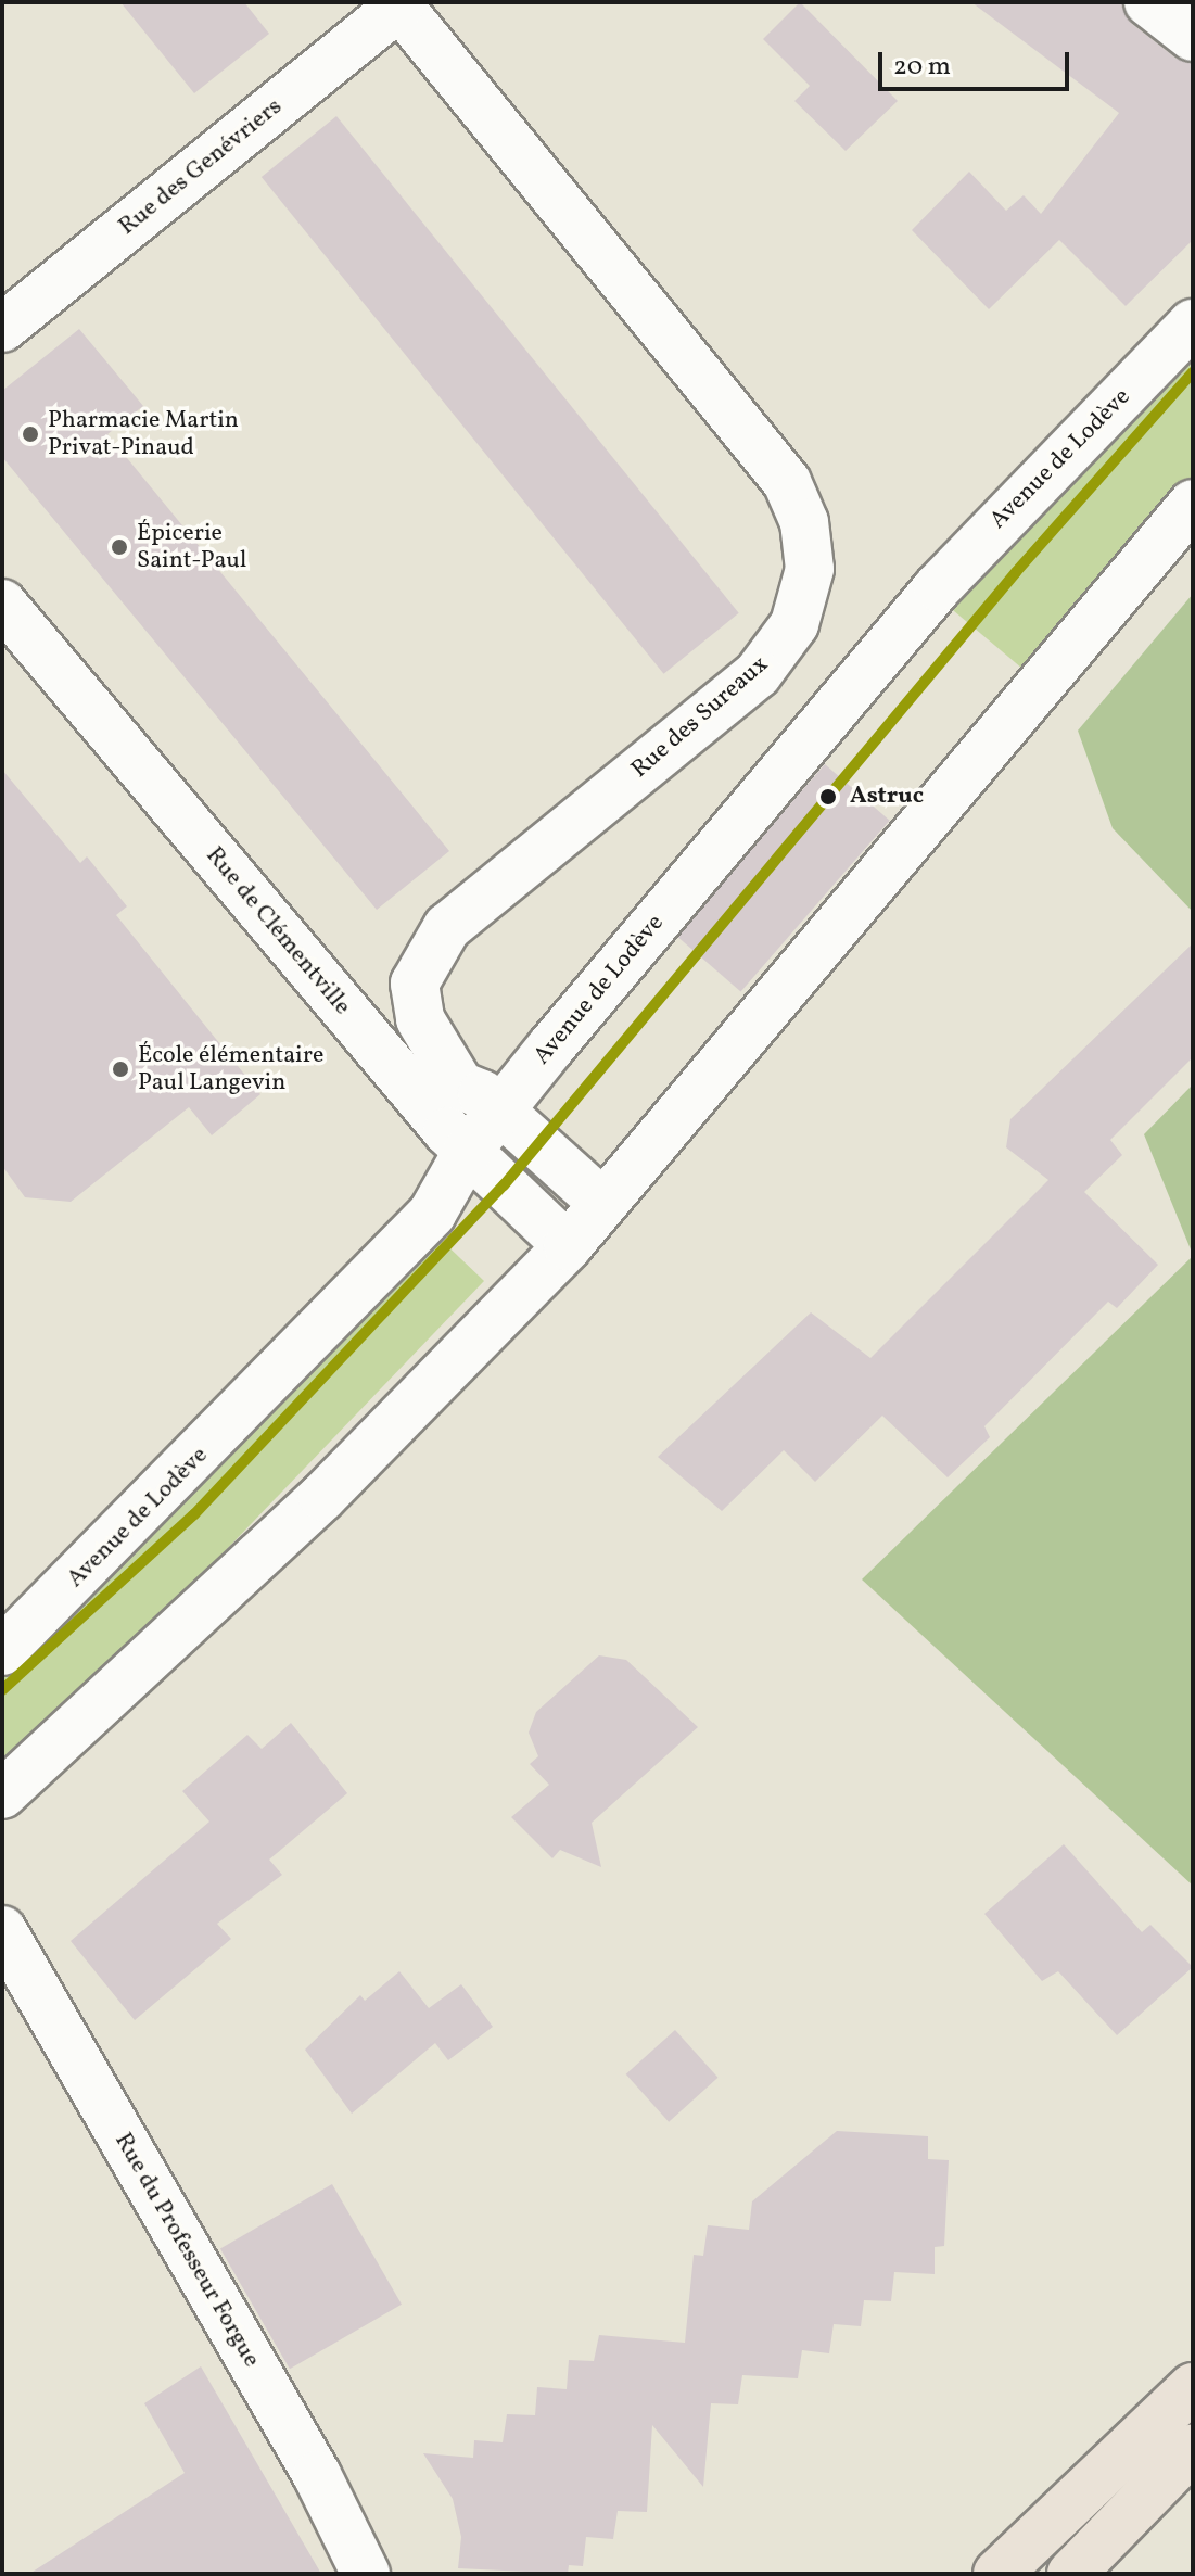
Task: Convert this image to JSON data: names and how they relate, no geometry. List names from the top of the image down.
{
  "streets": {
    "street": [
      "Rue des Genévriers",
      "Avenue de Lodève",
      "Rue des Sureaux",
      "Rue de Clémentville",
      "Rue du Professeur Forgue"
    ]
  },
  "crossings": [
    ["Rue des Genévriers", "Rue des Sureaux"],
    ["Avenue de Lodève", "Rue des Sureaux"],
    ["Avenue de Lodève", "Rue de Clémentville"]
  ],
  "places": [
    "Pharmacie Martin Privat-Pinaud",
    "Épicerie Saint-Paul",
    "Astruc",
    "École élémentaire Paul Langevin"
  ],
  "scale_bar": "20 m"
}
